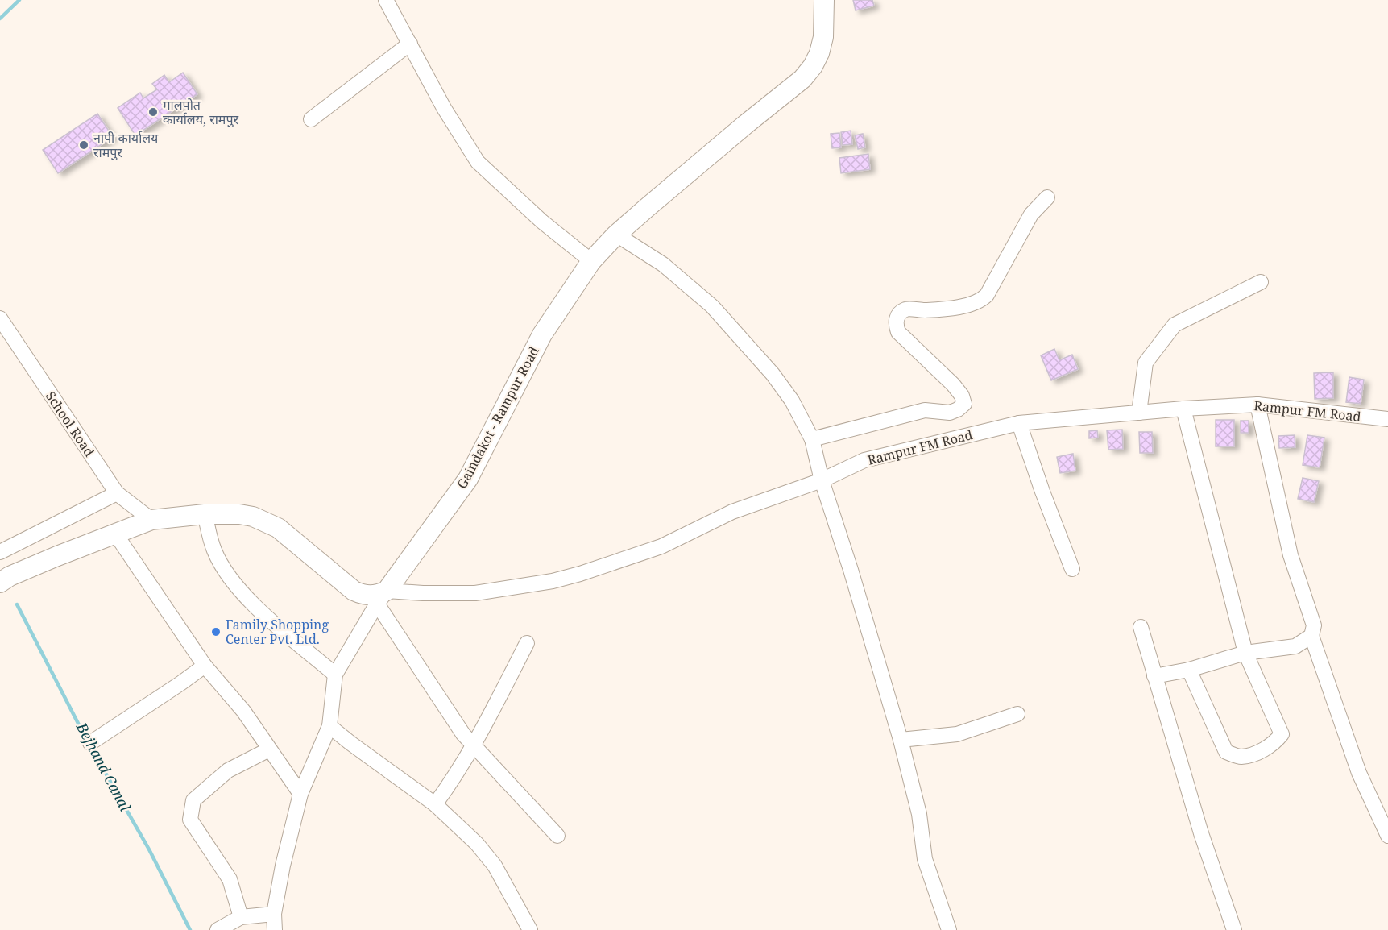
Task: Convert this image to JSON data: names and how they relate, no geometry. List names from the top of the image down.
{
  "streets": {
    "main road": ["Gaindakot - Rampur Road"],
    "street": ["Rampur FM Road", "School Road"]
  },
  "crossings": [
    ["Rampur FM Road", "Gaindakot - Rampur Road"]
  ],
  "water": ["Bejhand Canal"],
  "places": ["मालपोत कार्यालय, रामपुर", "नापी कार्यालय रामपुर", "Family Shopping Center Pvt. Ltd."]
}
